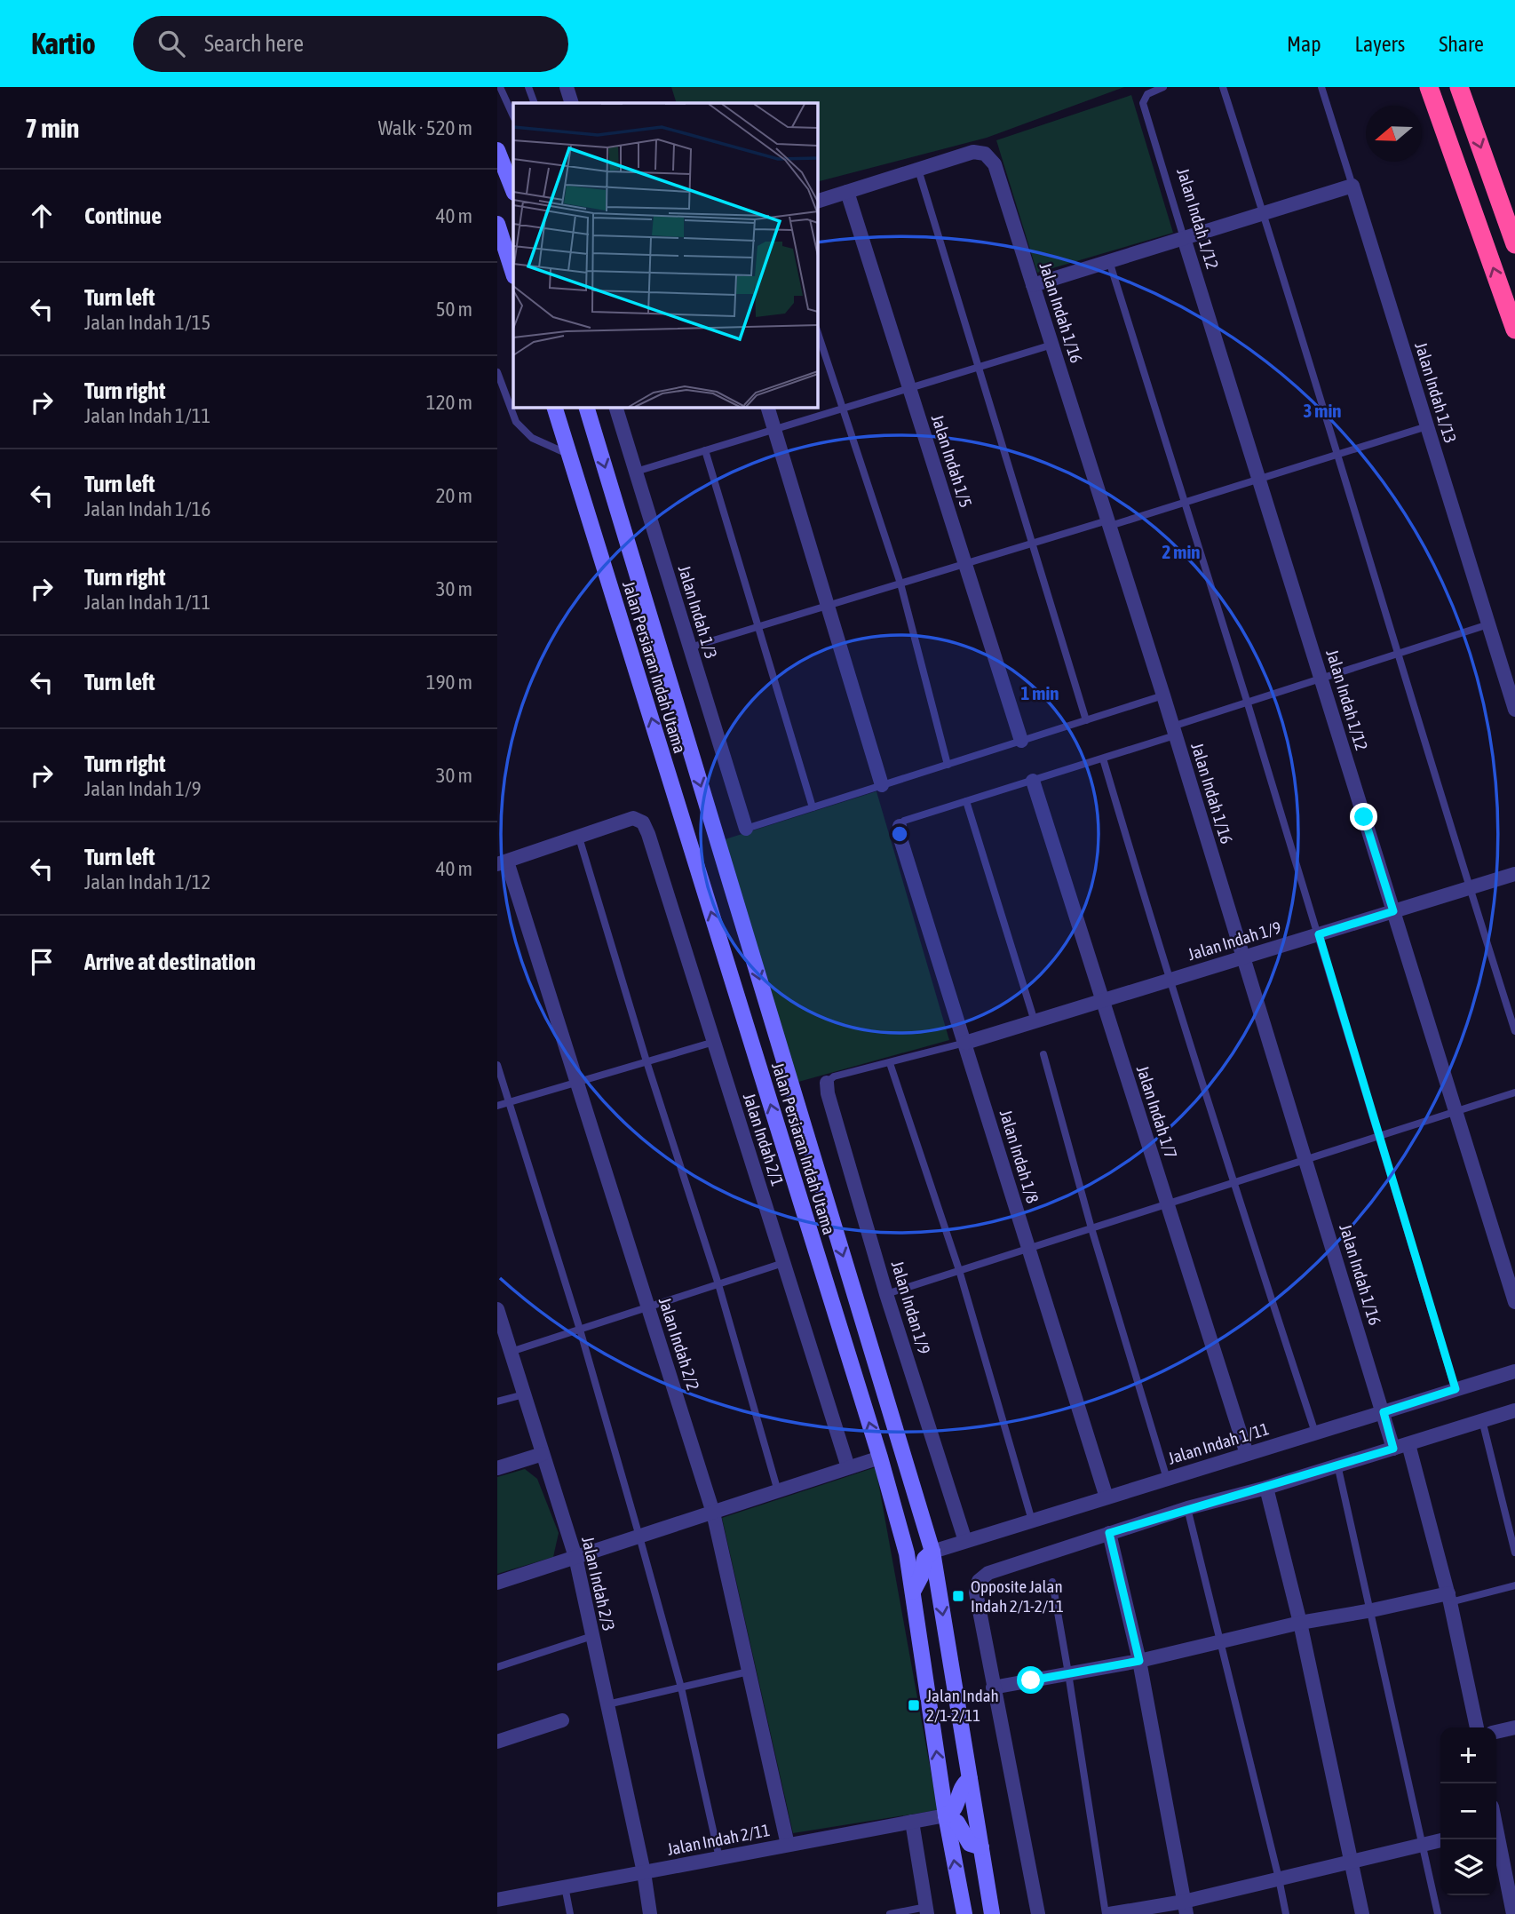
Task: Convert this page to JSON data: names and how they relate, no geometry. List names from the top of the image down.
{
  "streets": {
    "main road": ["Jalan Persiaran Indah Utama"],
    "street": [
      "Jalan Indah 1/12",
      "Jalan Indah 1/16",
      "Jalan Indah 1/13",
      "Jalan Indah 1/5",
      "Jalan Indah 1/3",
      "Jalan Indah 1/9",
      "Jalan Indah 1/7",
      "Jalan Indah 2/1",
      "Jalan Indah 1/8",
      "Jalan Indan 1/9",
      "Jalan Indah 2/2",
      "Jalan Indah 1/11",
      "Jalan Indah 2/3",
      "Jalan Indah 2/11"
    ]
  },
  "crossings": [
    ["Jalan Indah 1/12", "Jalan Indah 1/9"],
    ["Jalan Indah 1/16", "Jalan Indah 1/9"],
    ["Jalan Indah 1/16", "Jalan Indah 1/11"],
    ["Jalan Persiaran Indah Utama", "Jalan Indah 1/11"],
    ["Jalan Persiaran Indah Utama", "Jalan Indah 2/11"],
    ["Jalan Indah 1/9", "Jalan Indah 1/7"],
    ["Jalan Indah 1/9", "Jalan Indah 1/8"],
    ["Jalan Indah 1/7", "Jalan Indah 1/11"],
    ["Jalan Indah 1/8", "Jalan Indah 1/11"],
    ["Jalan Indan 1/9", "Jalan Indah 1/11"],
    ["Jalan Indah 2/2", "Jalan Indah 2/11"],
    ["Jalan Indah 2/3", "Jalan Indah 2/11"]
  ],
  "places": {
    "transit": ["Opposite Jalan Indah 2/1-2/11", "Jalan Indah 2/1-2/11"]
  },
  "north": "left",
  "page": {
    "header": "Kartio",
    "search": "Search here",
    "nav": ["Map", "Layers", "Share"],
    "heading": ["7 min", "Walk · 520 m"],
    "list": [
      ["Continue", "40 m"],
      ["Turn left", "Jalan Indah 1/15", "50 m"],
      ["Turn right", "Jalan Indah 1/11", "120 m"],
      ["Turn left", "Jalan Indah 1/16", "20 m"],
      ["Turn right", "Jalan Indah 1/11", "30 m"],
      ["Turn left", "190 m"],
      ["Turn right", "Jalan Indah 1/9", "30 m"],
      ["Turn left", "Jalan Indah 1/12", "40 m"],
      "Arrive at destination"
    ],
    "map_buttons": ["+", "−"]
  },
  "rings": ["3 min", "2 min", "1 min"]
}
